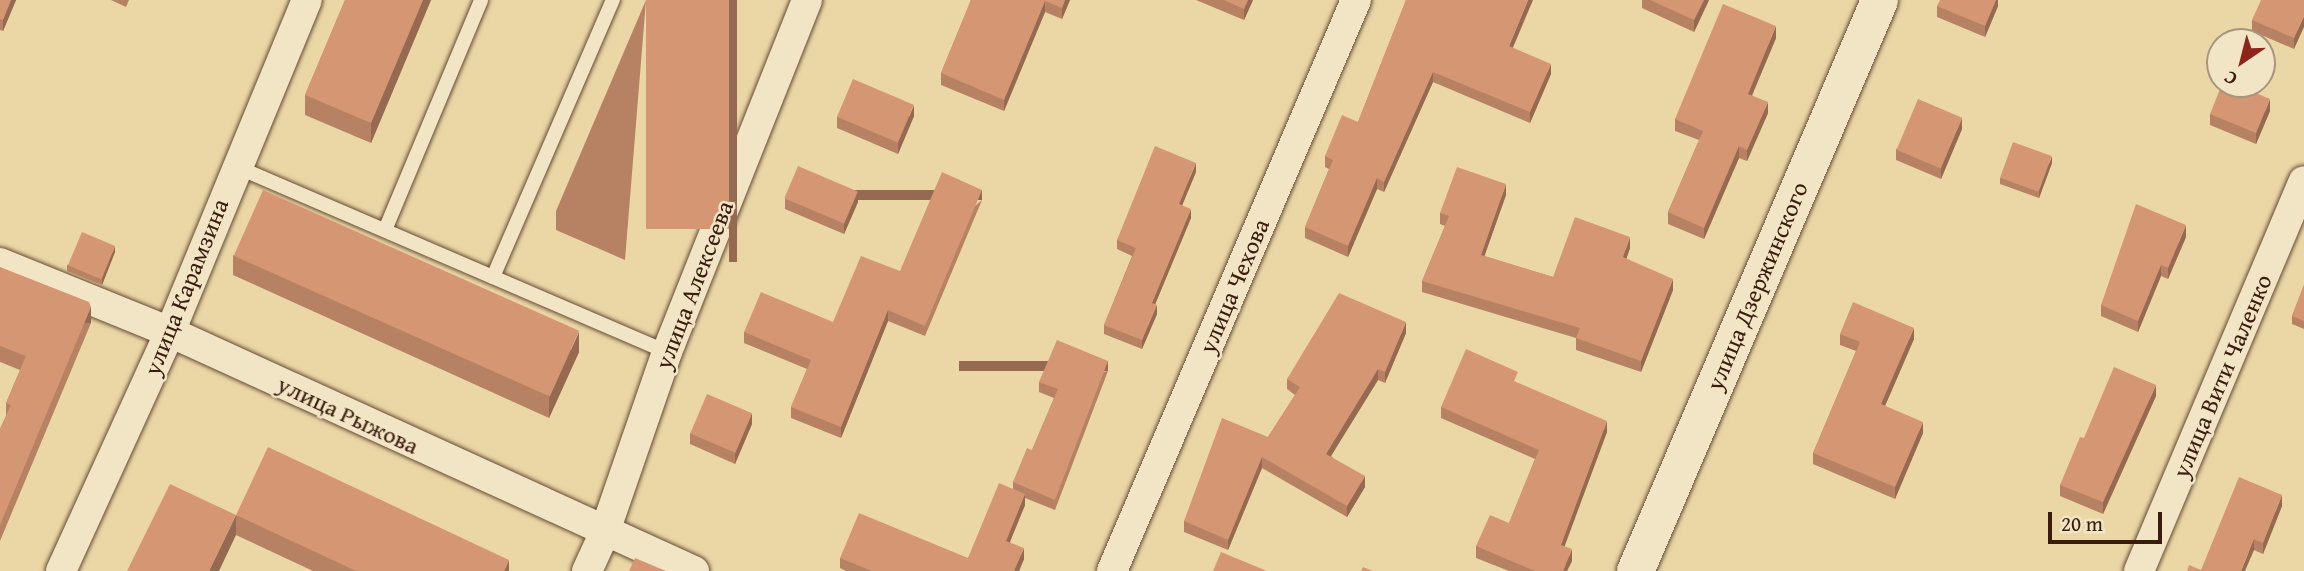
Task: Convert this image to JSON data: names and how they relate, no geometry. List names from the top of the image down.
{
  "streets": {
    "street": [
      "улица Алексеева",
      "улица Чехова",
      "улица Дзержинского",
      "улица Карамзина",
      "улица Вити Чаленко",
      "улица Рыжова"
    ]
  },
  "crossings": [
    ["улица Алексеева", "улица Рыжова"],
    ["улица Карамзина", "улица Рыжова"]
  ],
  "scale_bar": "20 m",
  "north": "bottom left"
}
